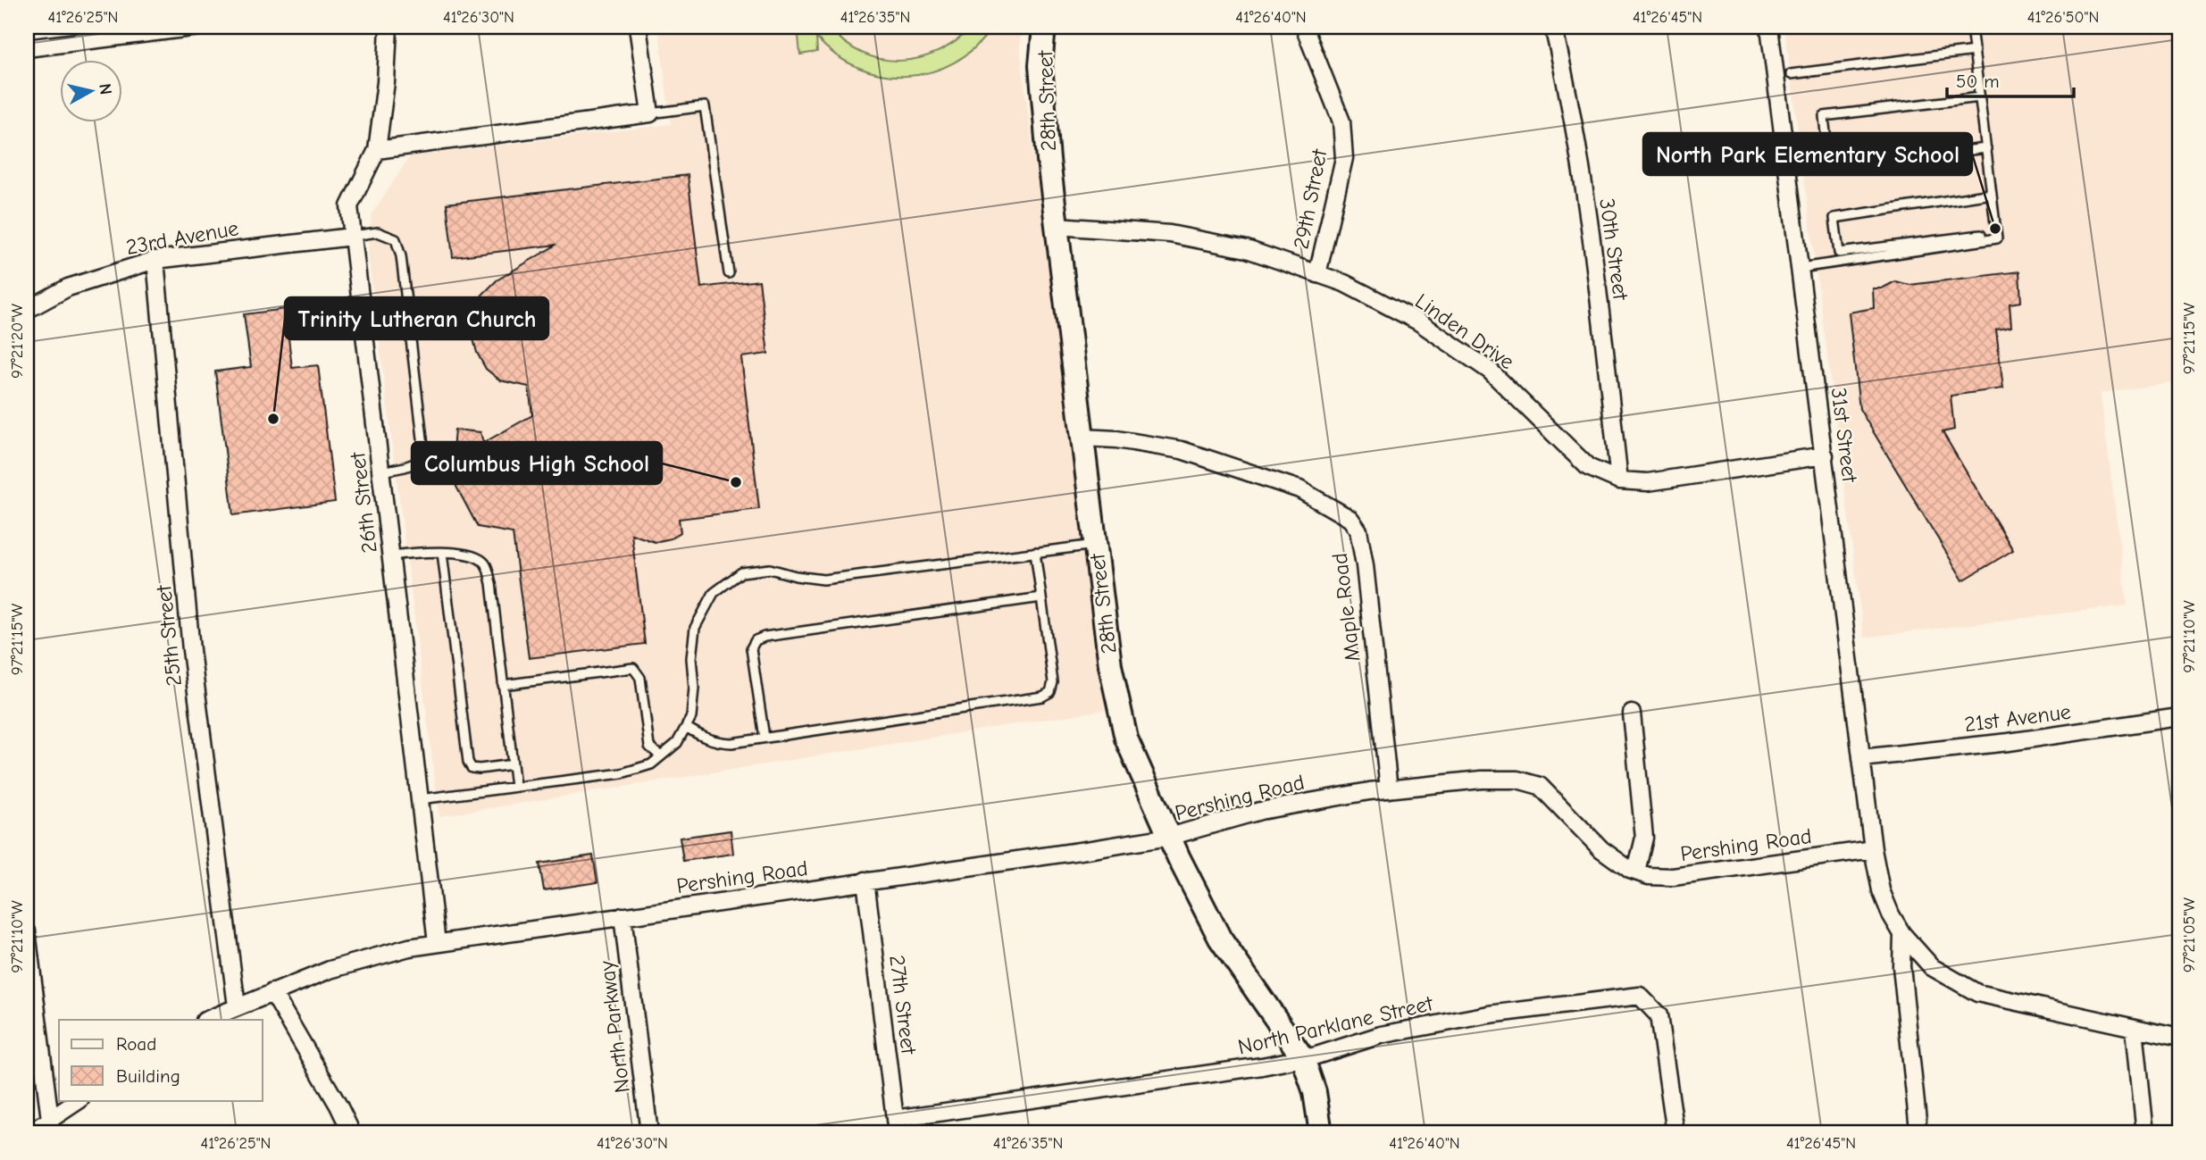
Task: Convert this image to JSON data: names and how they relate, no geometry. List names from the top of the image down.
{
  "streets": {
    "street": [
      "28th Street",
      "29th Street",
      "23rd Avenue",
      "30th Street",
      "Linden Drive",
      "31st Street",
      "26th Street",
      "Maple Road",
      "25th Street",
      "21st Avenue",
      "Pershing Road",
      "27th Street",
      "North Parklane Street",
      "North Parkway"
    ]
  },
  "crossings": [
    ["28th Street", "Linden Drive"],
    ["28th Street", "Maple Road"],
    ["28th Street", "Pershing Road"],
    ["28th Street", "North Parklane Street"],
    ["29th Street", "Linden Drive"],
    ["23rd Avenue", "26th Street"],
    ["23rd Avenue", "25th Street"],
    ["30th Street", "Linden Drive"],
    ["Linden Drive", "31st Street"],
    ["31st Street", "21st Avenue"],
    ["31st Street", "Pershing Road"],
    ["26th Street", "Pershing Road"],
    ["Maple Road", "Pershing Road"],
    ["25th Street", "Pershing Road"],
    ["Pershing Road", "27th Street"],
    ["Pershing Road", "North Parkway"],
    ["27th Street", "North Parklane Street"]
  ],
  "places": ["North Park Elementary School", "Trinity Lutheran Church", "Columbus High School"],
  "legend": ["Road", "Building"],
  "scale_bar": "50 m",
  "north": "right",
  "coordinates": [
    "41°26'25\"N",
    "41°26'30\"N",
    "41°26'35\"N",
    "41°26'40\"N",
    "41°26'45\"N",
    "41°26'50\"N",
    "97°21'15\"W",
    "97°21'20\"W",
    "97°21'10\"W",
    "97°21'05\"W"
  ]
}
